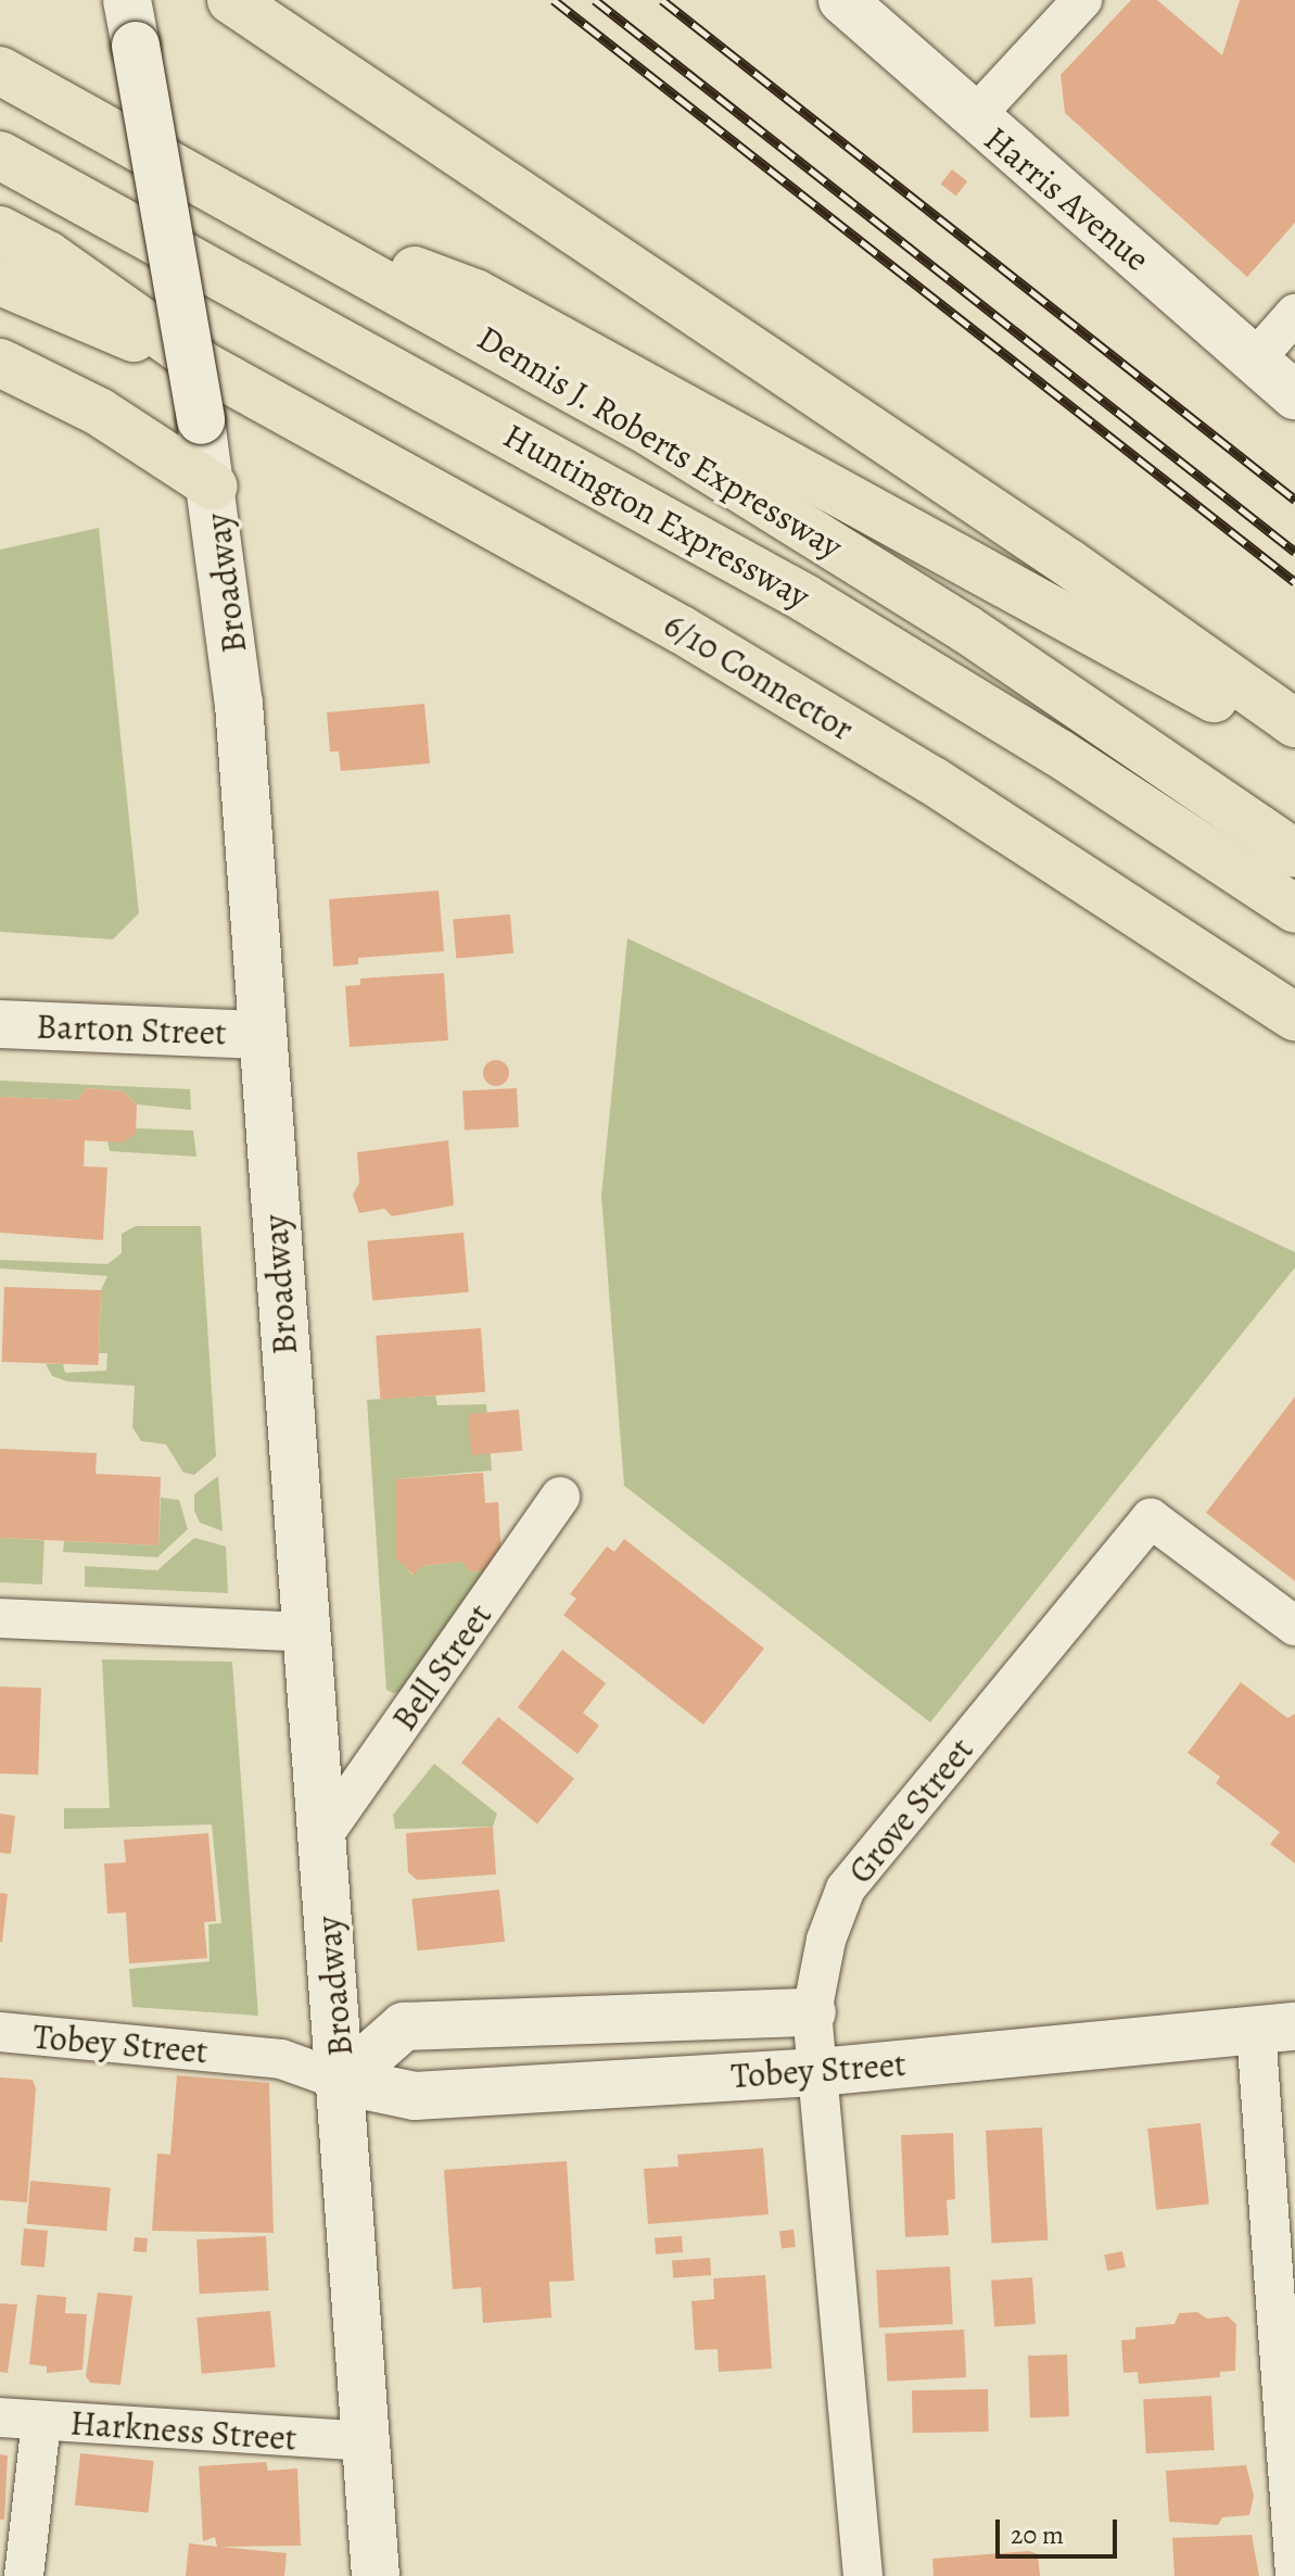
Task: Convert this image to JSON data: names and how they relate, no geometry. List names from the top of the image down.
{
  "streets": {
    "highway": ["Dennis J. Roberts Expressway", "Huntington Expressway", "6/10 Connector"],
    "main road": [
      "Harris Avenue",
      "Broadway",
      "Barton Street",
      "Tobey Street"
    ],
    "street": ["Bell Street", "Grove Street", "Harkness Street"]
  },
  "crossings": [
    ["Broadway", "Barton Street"],
    ["Broadway", "Bell Street"],
    ["Broadway", "Tobey Street"],
    ["Broadway", "Harkness Street"],
    ["Grove Street", "Tobey Street"]
  ],
  "scale_bar": "20 m"
}
